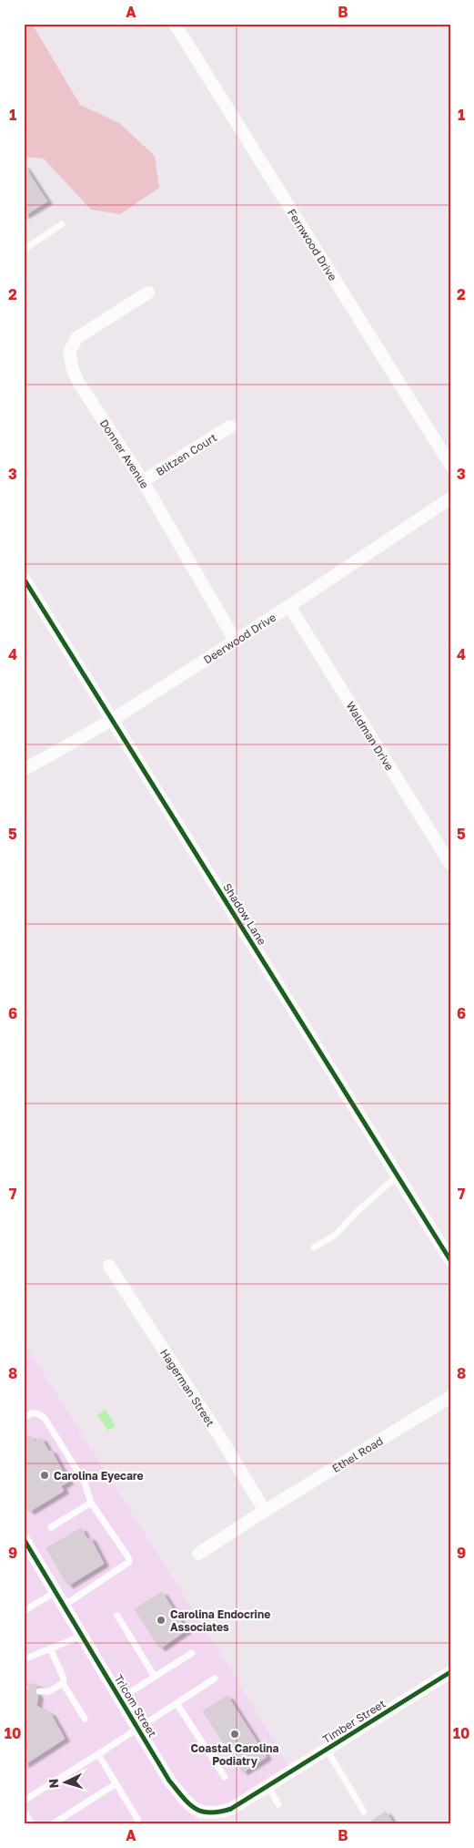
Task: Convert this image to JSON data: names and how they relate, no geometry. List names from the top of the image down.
{
  "streets": {
    "street": [
      "Fernwood Drive",
      "Donner Avenue",
      "Blitzen Court",
      "Deerwood Drive",
      "Waldman Drive",
      "Shadow Lane",
      "Hagerman Street",
      "Ethel Road",
      "Tricom Street",
      "Timber Street"
    ]
  },
  "crossings": [
    ["Donner Avenue", "Blitzen Court"],
    ["Donner Avenue", "Deerwood Drive"],
    ["Deerwood Drive", "Waldman Drive"],
    ["Deerwood Drive", "Shadow Lane"],
    ["Hagerman Street", "Ethel Road"],
    ["Tricom Street", "Timber Street"]
  ],
  "places": ["Carolina Eyecare", "Carolina Endocrine Associates", "Coastal Carolina Podiatry"],
  "north": "left",
  "grid": {
    "columns": ["A", "B"],
    "rows": [
      "1",
      "2",
      "3",
      "4",
      "5",
      "6",
      "7",
      "8",
      "9",
      "10"
    ]
  }
}
